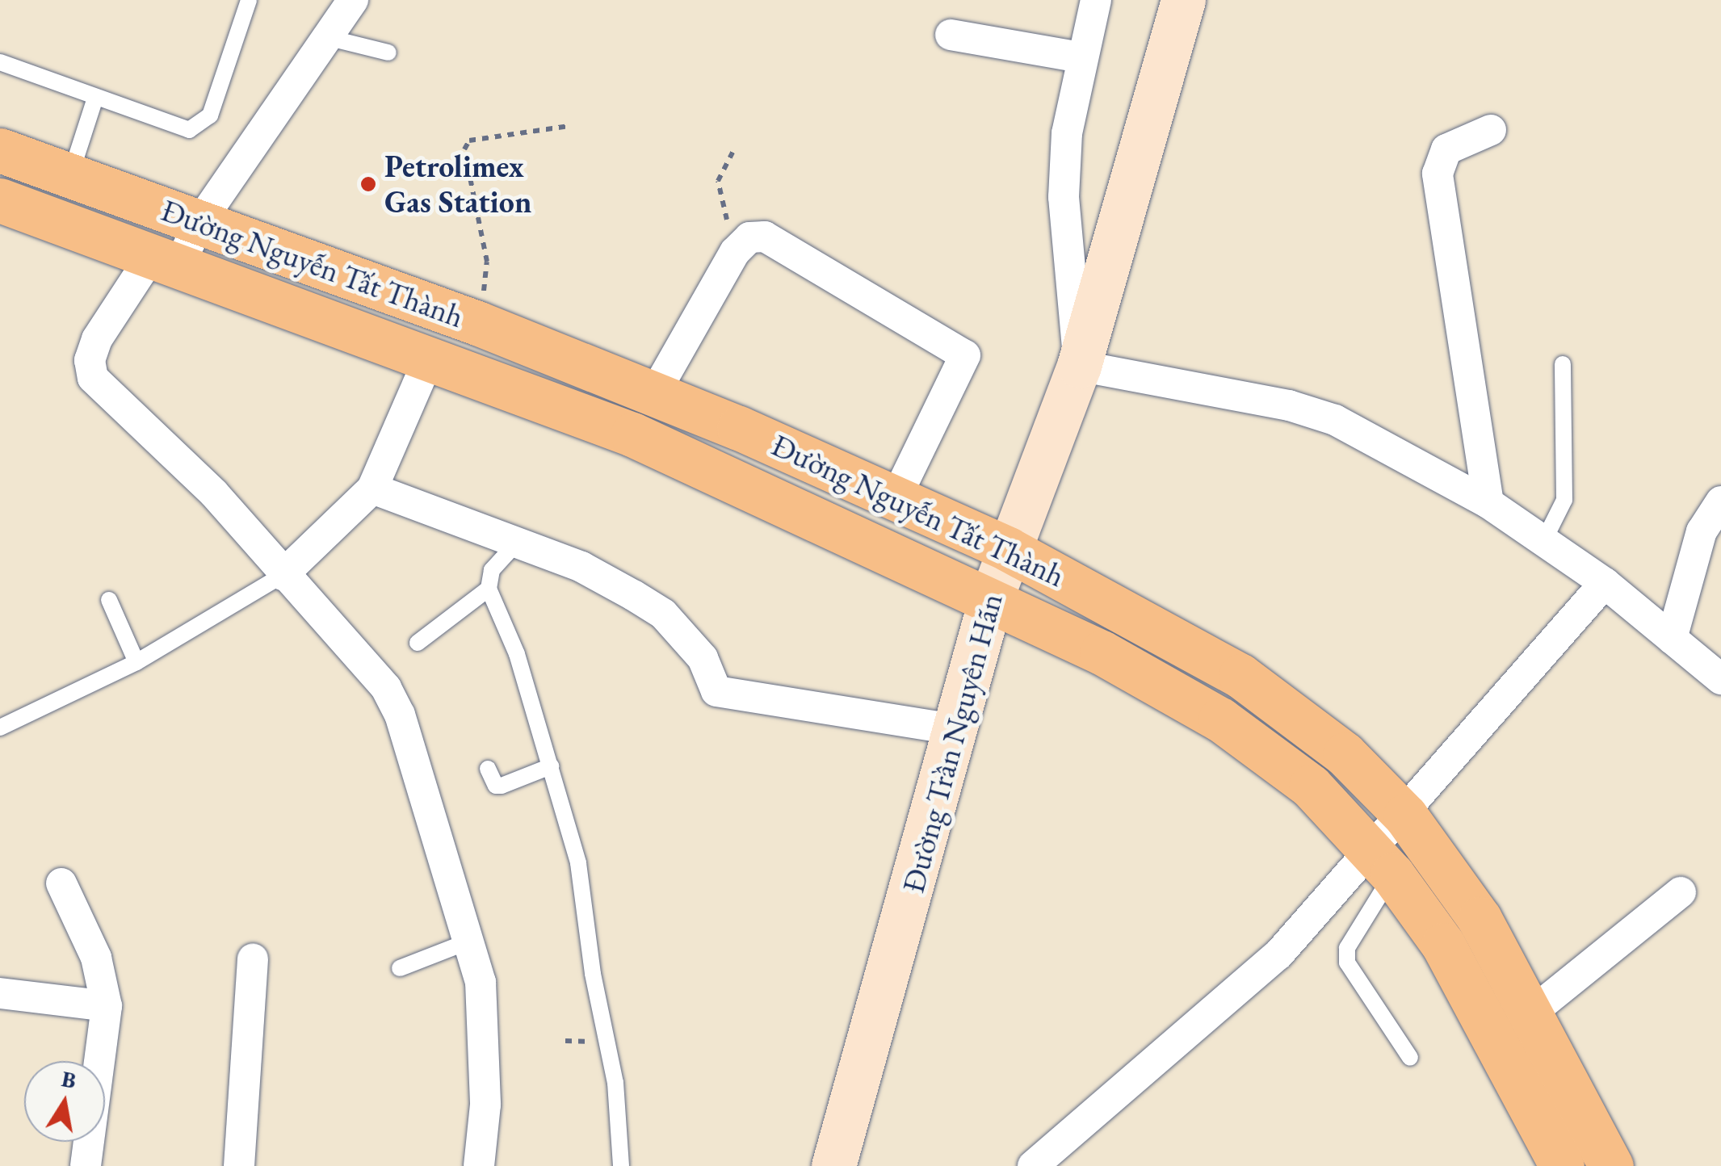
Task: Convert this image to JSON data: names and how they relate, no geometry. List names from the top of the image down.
{
  "streets": {
    "main road": ["Đường Nguyễn Tất Thành"],
    "street": ["Đường Trần Nguyên Hãn"]
  },
  "crossings": [
    ["Đường Nguyễn Tất Thành", "Đường Trần Nguyên Hãn"]
  ],
  "places": ["Petrolimex Gas Station"],
  "north": "top"
}
